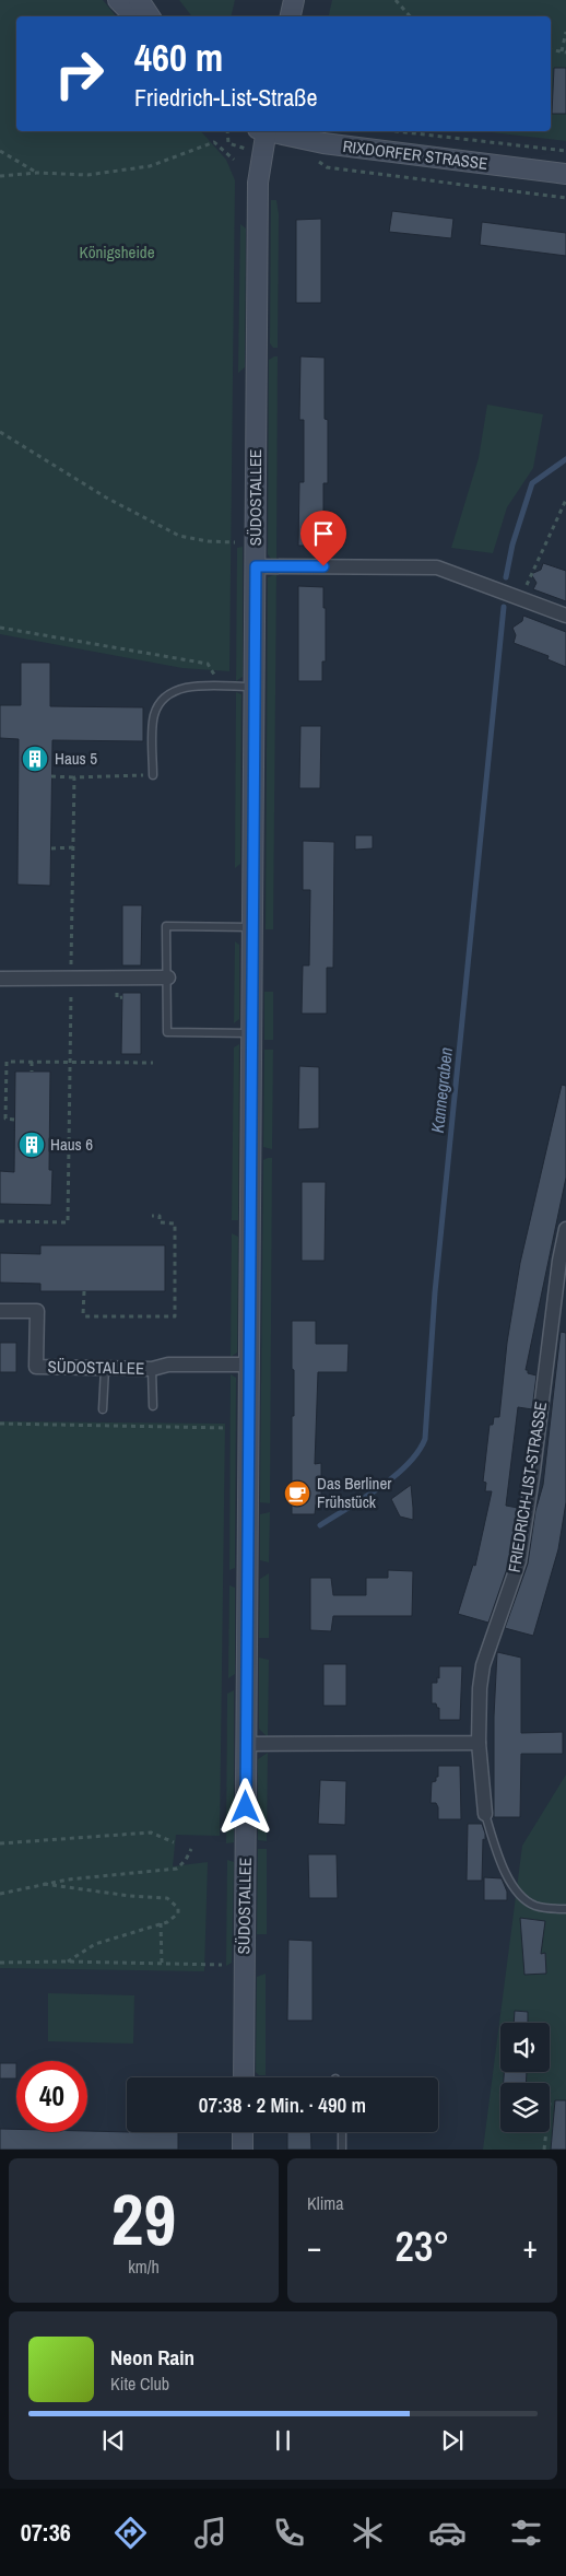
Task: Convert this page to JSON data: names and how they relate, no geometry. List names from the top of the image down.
{
  "streets": {
    "street": ["RIXDORFER STRASSE", "SÜDOSTALLEE", "FRIEDRICH-LIST-STRASSE"]
  },
  "water": ["Kannegraben"],
  "parks": ["Königsheide"],
  "places": {
    "building": ["Haus 5", "Haus 6"],
    "cafe": ["Das Berliner Frühstück"]
  },
  "page": {
    "turn": ["460 m", "Friedrich-List-Straße"],
    "limit": "40",
    "trip": "07:38 · 2 Min. · 490 m",
    "tile": [
      ["29", "km/h"],
      "Klima"
    ],
    "heat": ["−", "23°", "+"],
    "song": ["Neon Rain", "Kite Club"],
    "tabs": "07:36"
  }
}
